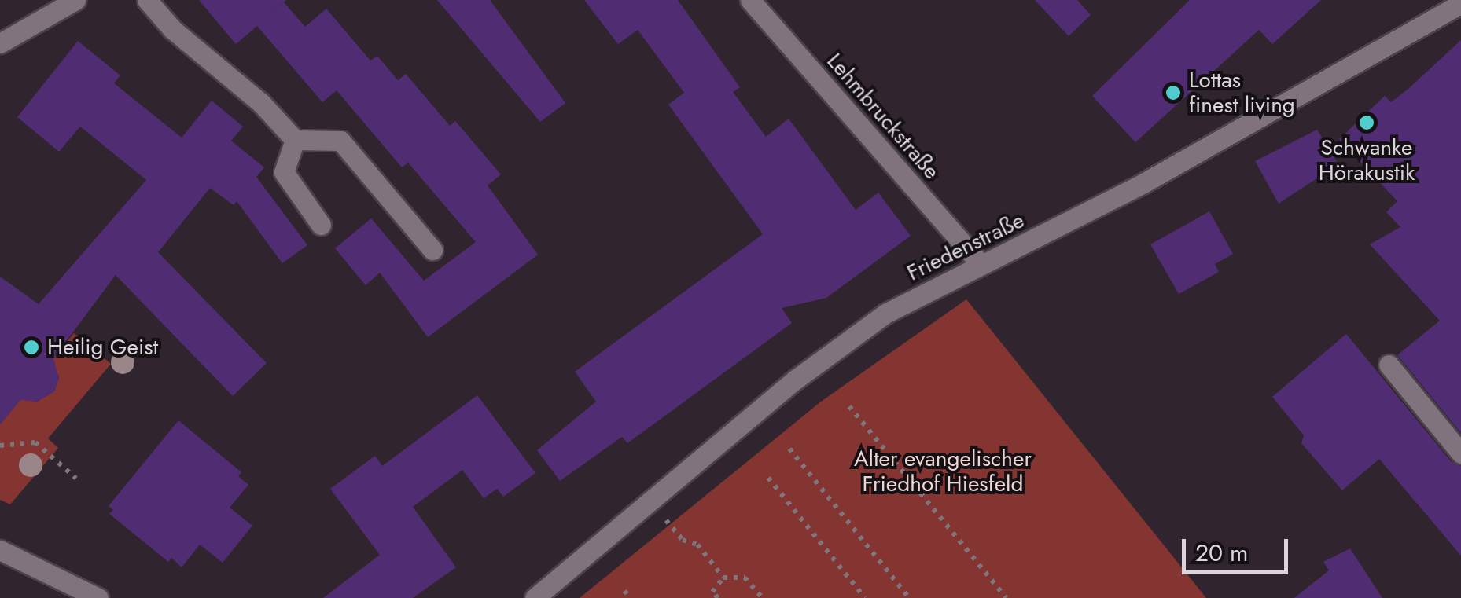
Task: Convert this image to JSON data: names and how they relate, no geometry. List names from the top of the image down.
{
  "streets": {
    "street": ["Lehmbruckstraße", "Friedenstraße"]
  },
  "crossings": [
    ["Lehmbruckstraße", "Friedenstraße"]
  ],
  "parks": ["Alter evangelischer Friedhof Hiesfeld"],
  "places": ["Lottas finest living", "Schwanke Hörakustik", "Heilig Geist"],
  "scale_bar": "20 m"
}
